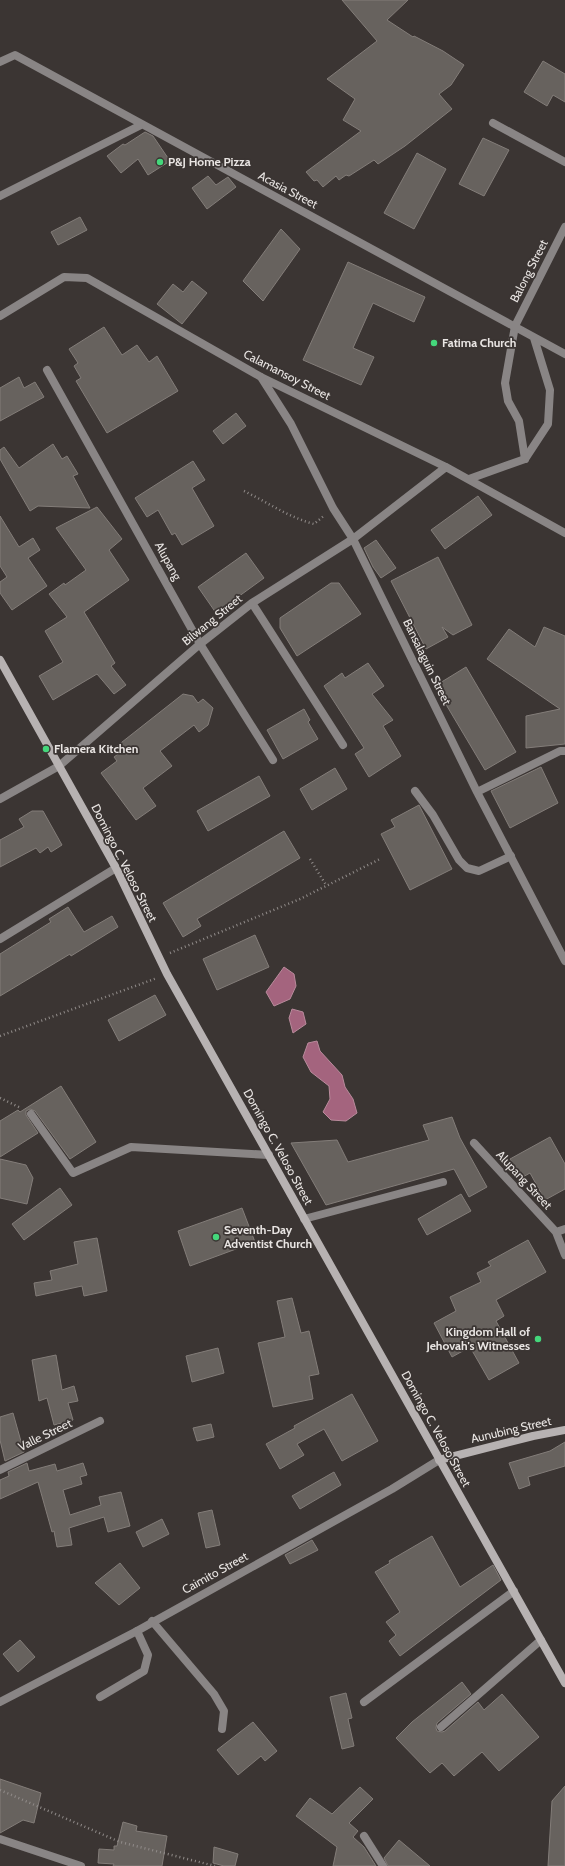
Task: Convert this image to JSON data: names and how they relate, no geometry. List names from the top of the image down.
{
  "streets": {
    "main road": ["Domingo C. Veloso Street", "Aunubing Street"],
    "street": [
      "Acasia Street",
      "Balong Street",
      "Calamansoy Street",
      "Alupang",
      "Bilwang Street",
      "Bansalaguin Street",
      "Alupang Street",
      "Valle Street",
      "Caimito Street"
    ]
  },
  "crossings": [
    ["Acasia Street", "Balong Street"],
    ["Calamansoy Street", "Bilwang Street"],
    ["Calamansoy Street", "Bansalaguin Street"],
    ["Alupang", "Bilwang Street"],
    ["Bilwang Street", "Bansalaguin Street"],
    ["Bilwang Street", "Domingo C. Veloso Street"],
    ["Domingo C. Veloso Street", "Aunubing Street"],
    ["Domingo C. Veloso Street", "Caimito Street"],
    ["Aunubing Street", "Caimito Street"]
  ],
  "places": [
    "P&J Home Pizza",
    "Fatima Church",
    "Flamera Kitchen",
    "Seventh-Day Adventist Church",
    "Kingdom Hall of Jehovah's Witnesses"
  ]
}
